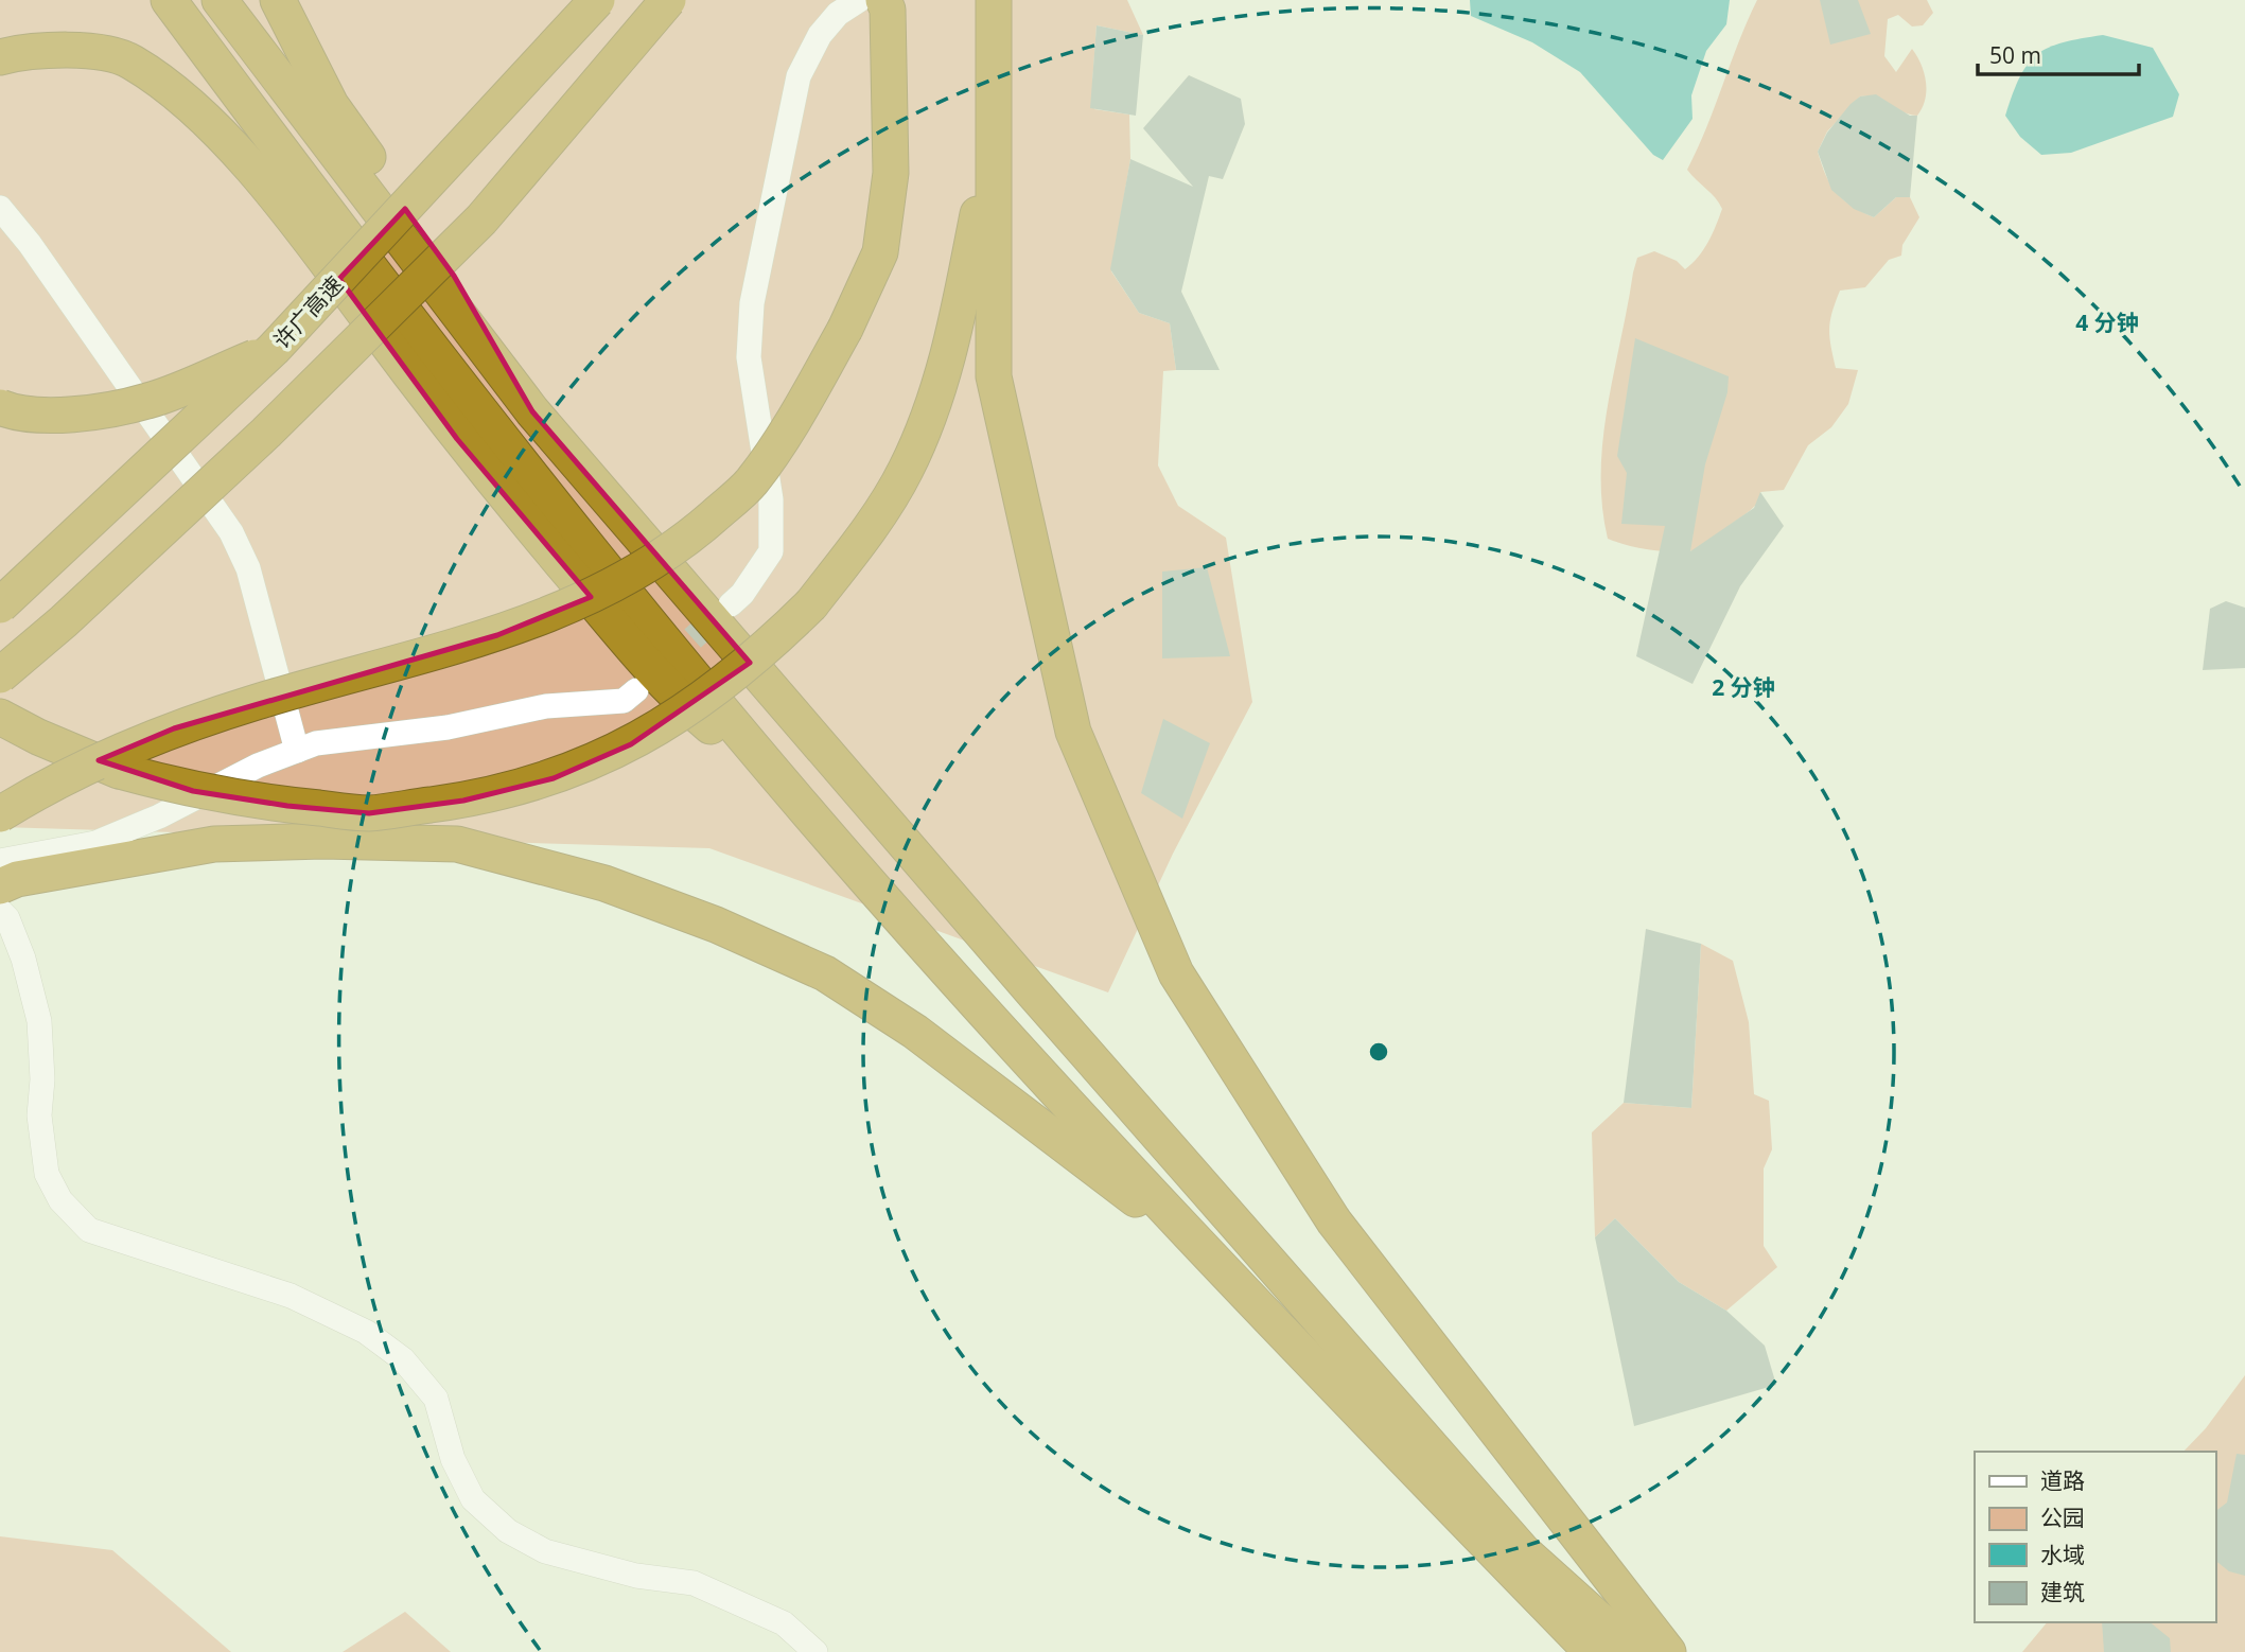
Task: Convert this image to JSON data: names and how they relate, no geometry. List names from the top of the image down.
{
  "streets": {
    "highway": ["许广高速"]
  },
  "legend": [
    "道路",
    "公园",
    "水域",
    "建筑"
  ],
  "scale_bar": "50 m",
  "rings": ["4 分钟", "2 分钟"]
}
